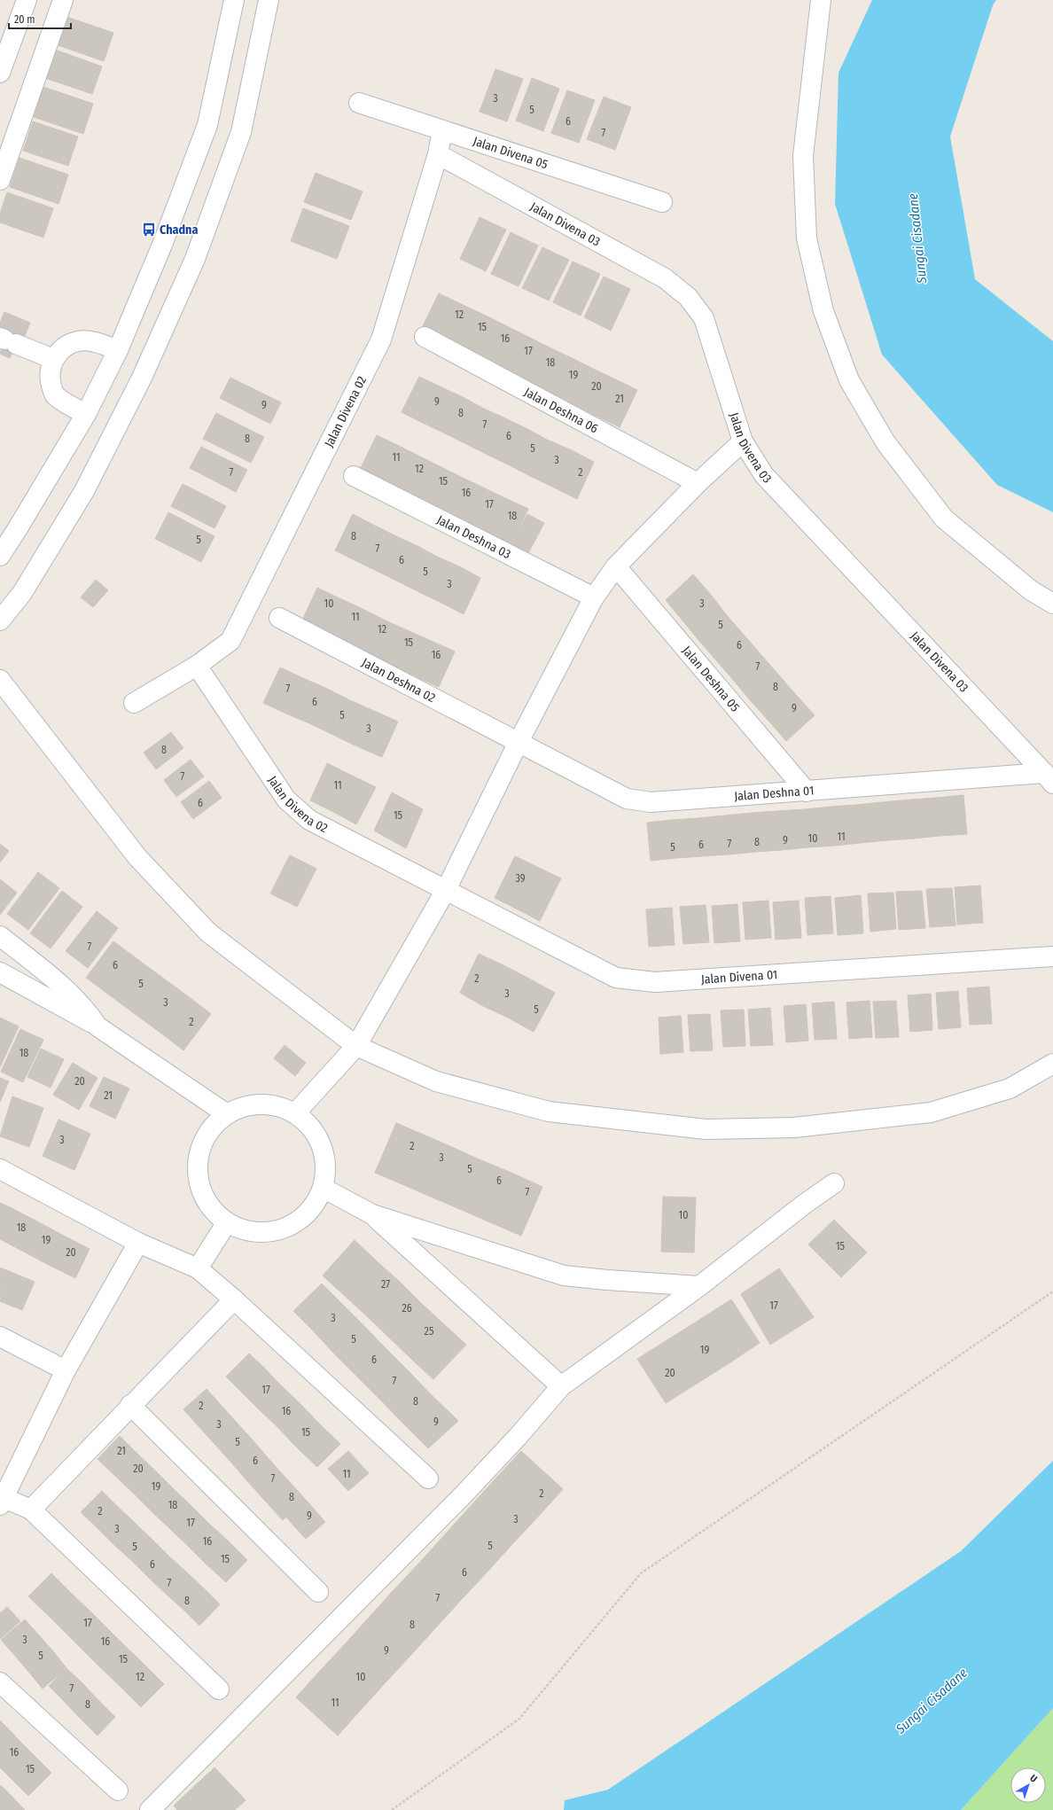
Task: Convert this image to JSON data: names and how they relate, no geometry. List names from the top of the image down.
{
  "streets": {
    "street": [
      "Jalan Divena 05",
      "Jalan Divena 03",
      "Jalan Deshna 06",
      "Jalan Divena 02",
      "Jalan Deshna 03",
      "Jalan Deshna 05",
      "Jalan Deshna 02",
      "Jalan Deshna 01",
      "Jalan Divena 01"
    ]
  },
  "crossings": [
    ["Jalan Divena 05", "Jalan Divena 02"],
    ["Jalan Divena 03", "Jalan Divena 02"],
    ["Jalan Divena 03", "Jalan Deshna 01"],
    ["Jalan Divena 02", "Jalan Divena 01"],
    ["Jalan Deshna 05", "Jalan Deshna 01"],
    ["Jalan Deshna 02", "Jalan Deshna 01"]
  ],
  "water": ["Sungai Cisadane"],
  "places": {
    "bus stop": ["Chadna"]
  },
  "house_numbers": [
    "3",
    "5",
    "6",
    "7",
    "12",
    "15",
    "16",
    "17",
    "18",
    "19",
    "20",
    "21",
    "9",
    "9",
    "8",
    "7",
    "6",
    "8",
    "5",
    "11",
    "3",
    "12",
    "7",
    "2",
    "15",
    "16",
    "17",
    "18",
    "8",
    "5",
    "7",
    "6",
    "5",
    "3",
    "10",
    "3",
    "11",
    "5",
    "12",
    "15",
    "6",
    "16",
    "7",
    "8",
    "7",
    "6",
    "9",
    "5",
    "3",
    "8",
    "7",
    "11",
    "6",
    "15",
    "11",
    "10",
    "9",
    "8",
    "7",
    "6",
    "5",
    "39",
    "7",
    "6",
    "2",
    "5",
    "3",
    "3",
    "5",
    "2",
    "18",
    "20",
    "21",
    "3",
    "2",
    "3",
    "5",
    "6",
    "7",
    "10",
    "18",
    "19",
    "15",
    "20",
    "27",
    "17",
    "26",
    "3",
    "25",
    "5",
    "19",
    "6",
    "20",
    "7",
    "17",
    "8",
    "2",
    "16",
    "9",
    "3",
    "15",
    "5",
    "21",
    "6",
    "20",
    "11",
    "7",
    "19",
    "2",
    "8",
    "18",
    "2",
    "9",
    "3",
    "17",
    "3",
    "16",
    "5",
    "5",
    "15",
    "6",
    "6",
    "7",
    "7",
    "8",
    "17",
    "8",
    "3",
    "16",
    "9",
    "5",
    "15",
    "12",
    "10",
    "7",
    "11",
    "8",
    "16",
    "15"
  ],
  "scale_bar": "20 m",
  "north": "top right"
}
